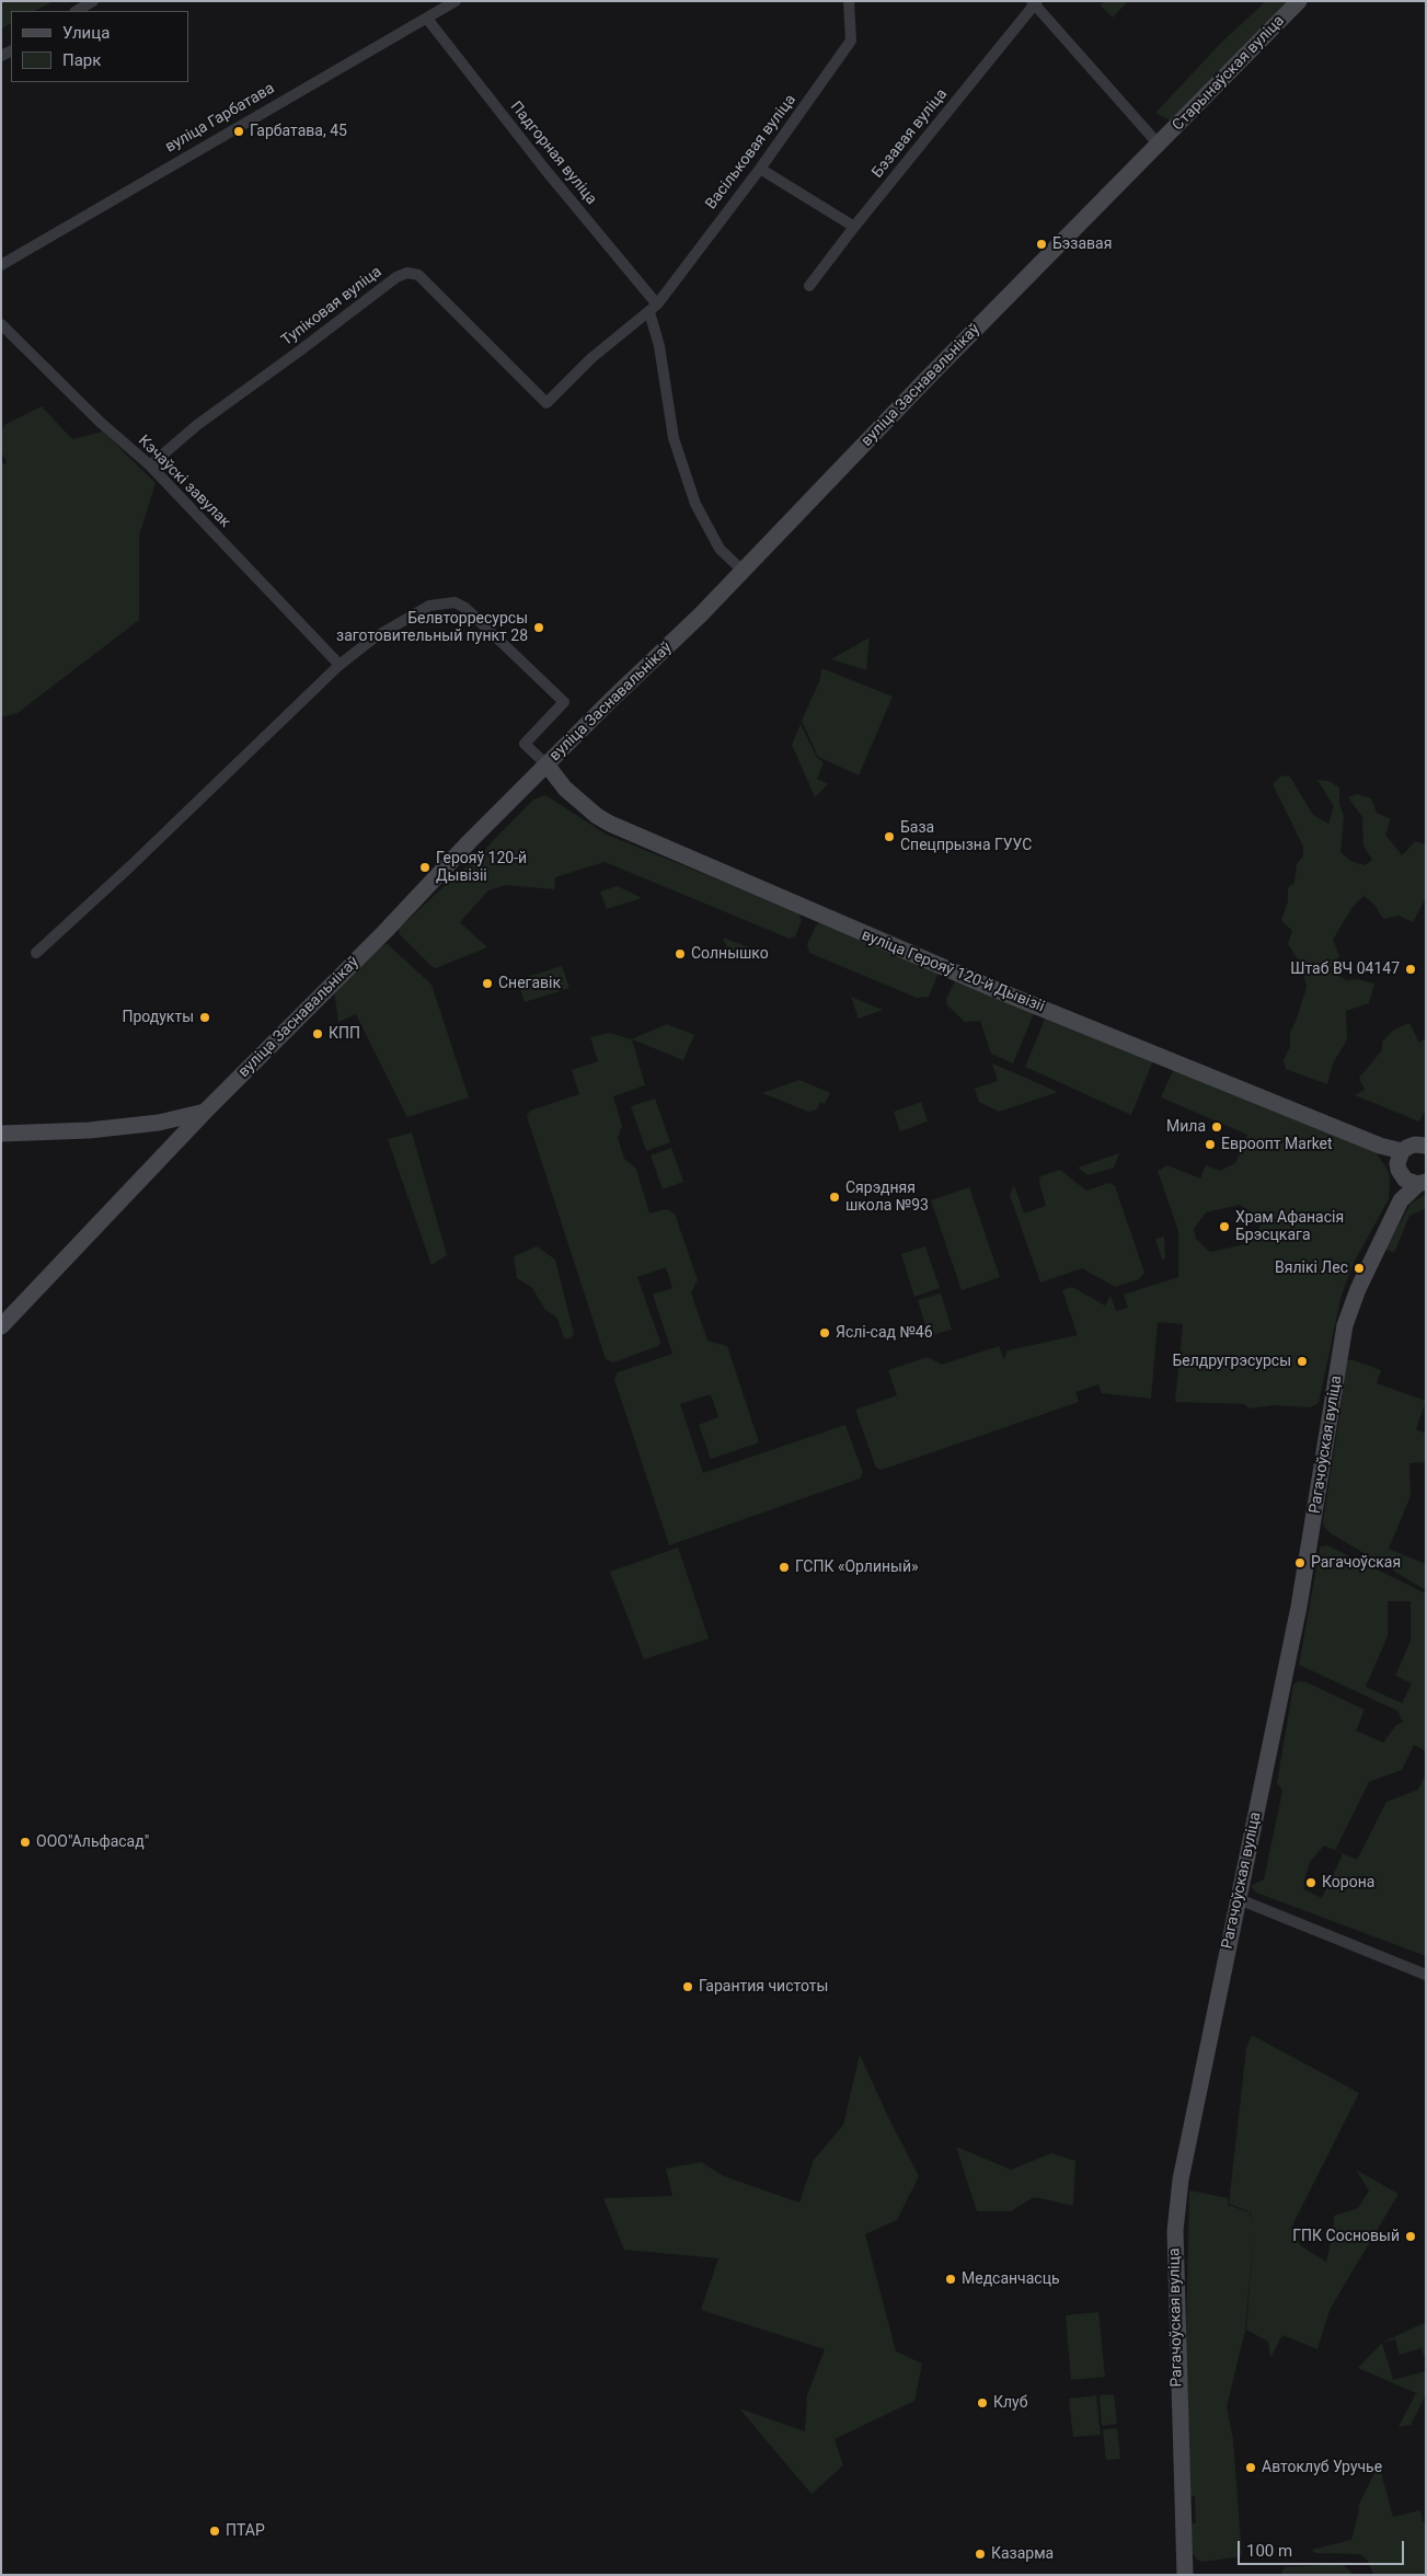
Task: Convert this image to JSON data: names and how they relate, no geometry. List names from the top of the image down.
{
  "streets": {
    "street": [
      "Старынаўская вуліца",
      "вуліца Гарбатава",
      "Бэзавая вуліца",
      "Васільковая вуліца",
      "Падгорная вуліца",
      "Тупіковая вуліца",
      "вуліца Заснавальнікаў",
      "Кэчаўскі завулак",
      "вуліца Герояў 120-й Дывізіі",
      "Рагачоўская вуліца"
    ]
  },
  "crossings": [
    ["Старынаўская вуліца", "вуліца Заснавальнікаў"],
    ["вуліца Гарбатава", "Падгорная вуліца"],
    ["Васільковая вуліца", "Падгорная вуліца"],
    ["Васільковая вуліца", "Тупіковая вуліца"],
    ["Тупіковая вуліца", "Кэчаўскі завулак"],
    ["вуліца Заснавальнікаў", "вуліца Герояў 120-й Дывізіі"],
    ["вуліца Герояў 120-й Дывізіі", "Рагачоўская вуліца"]
  ],
  "places": [
    "Гарбатава, 45",
    "Бэзавая",
    "Белвторресурсы заготовительный пункт 28",
    "База Спецпрызна ГУУС",
    "Герояў 120-й Дывізіі",
    "Солнышко",
    "Штаб ВЧ 04147",
    "Снегавік",
    "Продукты",
    "КПП",
    "Мила",
    "Евроопт Market",
    "Сярэдняя школа №93",
    "Храм Афанасія Брэсцкага",
    "Вялікі Лес",
    "Яслі-сад №46",
    "Белдругрэсурсы",
    "Рагачоўская",
    "ГСПК «Орлиный»",
    "ООО\"Альфасад\"",
    "Корона",
    "Гарантия чистоты",
    "ГПК Сосновый",
    "Медсанчасць",
    "Клуб",
    "Автоклуб Уручье",
    "ПТАР",
    "Казарма"
  ],
  "legend": ["Улица", "Парк"],
  "scale_bar": "100 m"
}
